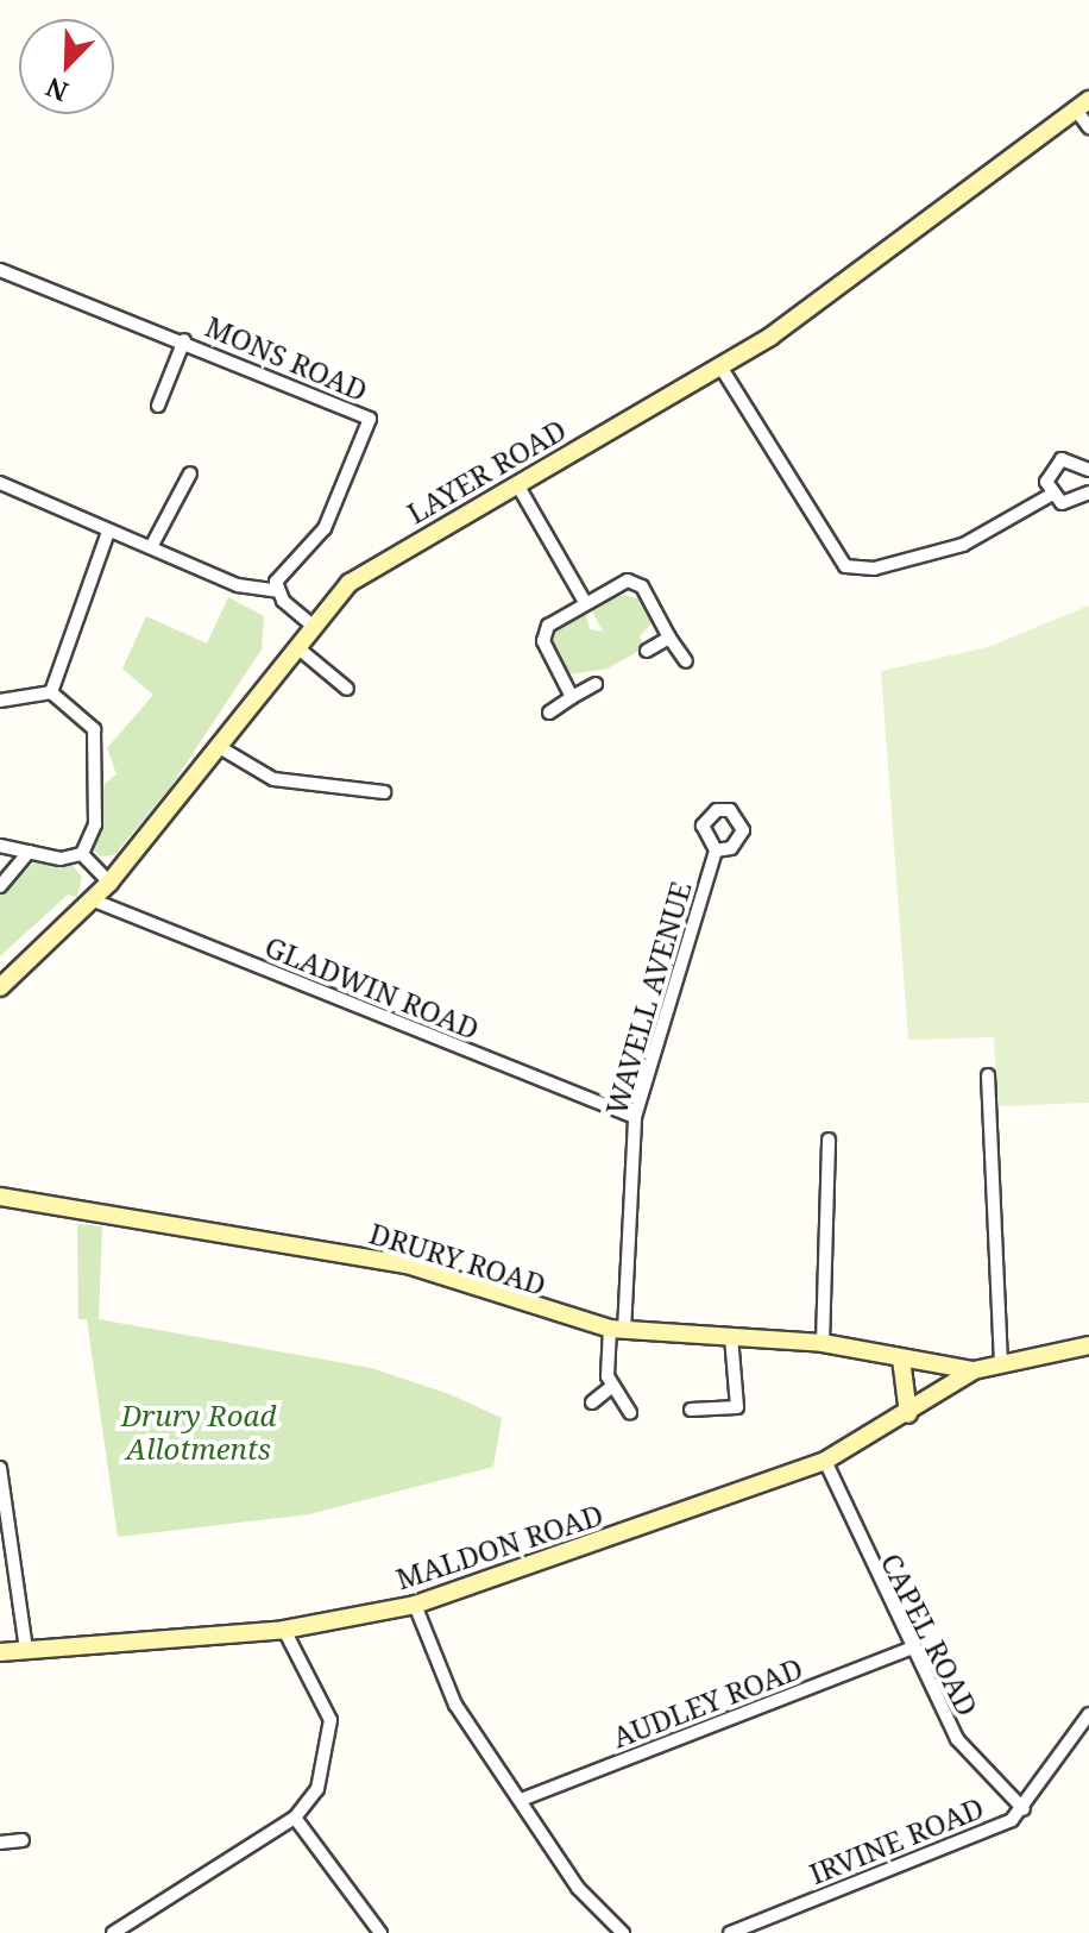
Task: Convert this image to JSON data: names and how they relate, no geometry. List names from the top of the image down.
{
  "streets": {
    "main road": ["LAYER ROAD", "DRURY ROAD", "MALDON ROAD"],
    "street": [
      "MONS ROAD",
      "GLADWIN ROAD",
      "WAVELL AVENUE",
      "CAPEL ROAD",
      "AUDLEY ROAD",
      "IRVINE ROAD"
    ]
  },
  "crossings": [
    ["LAYER ROAD", "GLADWIN ROAD"],
    ["GLADWIN ROAD", "WAVELL AVENUE"],
    ["WAVELL AVENUE", "DRURY ROAD"],
    ["DRURY ROAD", "MALDON ROAD"],
    ["MALDON ROAD", "CAPEL ROAD"],
    ["CAPEL ROAD", "AUDLEY ROAD"],
    ["CAPEL ROAD", "IRVINE ROAD"]
  ],
  "parks": ["Drury Road Allotments"],
  "north": "bottom left"
}
